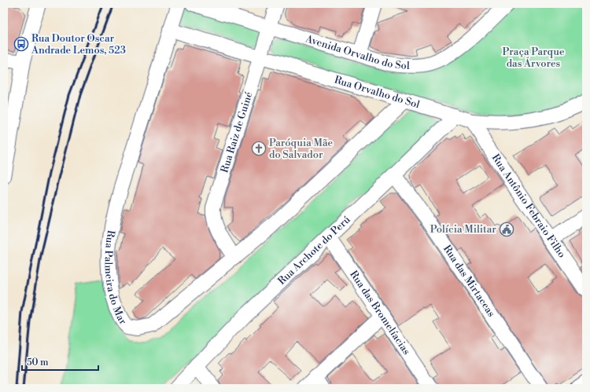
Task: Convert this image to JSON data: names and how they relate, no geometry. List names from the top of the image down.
{
  "streets": {
    "street": [
      "Avenida Orvalho do Sol",
      "Rua Orvalho do Sol",
      "Rua Raiz de Guiné",
      "Rua Antônio Febraio Filho",
      "Rua Archote do Perú",
      "Rua Palmeira do Mar",
      "Rua das Mirtaceas",
      "Rua das Bromelíacias"
    ]
  },
  "crossings": [
    ["Avenida Orvalho do Sol", "Rua Raiz de Guiné"],
    ["Rua Orvalho do Sol", "Rua Raiz de Guiné"],
    ["Rua Orvalho do Sol", "Rua Antônio Febraio Filho"],
    ["Rua Orvalho do Sol", "Rua Archote do Perú"],
    ["Rua Orvalho do Sol", "Rua Palmeira do Mar"],
    ["Rua Raiz de Guiné", "Rua Palmeira do Mar"],
    ["Rua Archote do Perú", "Rua das Mirtaceas"],
    ["Rua Archote do Perú", "Rua das Bromelíacias"]
  ],
  "parks": ["Praça Parque das Árvores"],
  "places": {
    "bus stop": ["Rua Doutor Oscar Andrade Lemos, 523"],
    "church": ["Paróquia Mãe do Salvador"],
    "public building": ["Polícia Militar"]
  },
  "scale_bar": "50 m"
}
